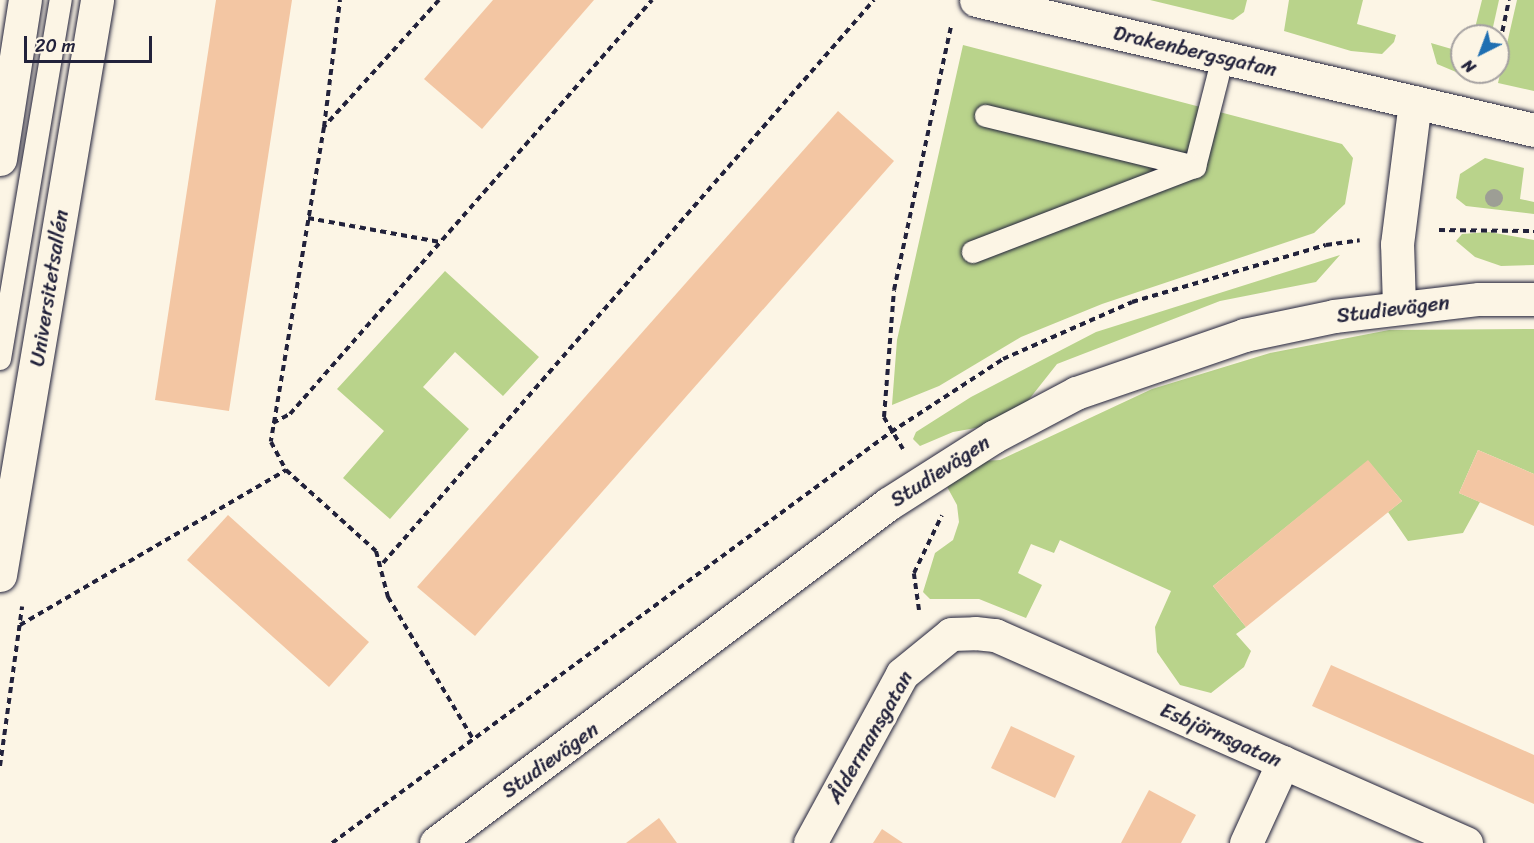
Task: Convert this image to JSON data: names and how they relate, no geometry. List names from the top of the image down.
{
  "streets": {
    "street": [
      "Drakenbergsgatan",
      "Universitetsallén",
      "Studievägen",
      "Esbjörnsgatan",
      "Åldermansgatan"
    ]
  },
  "crossings": [
    ["Esbjörnsgatan", "Åldermansgatan"]
  ],
  "scale_bar": "20 m",
  "north": "bottom left"
}
